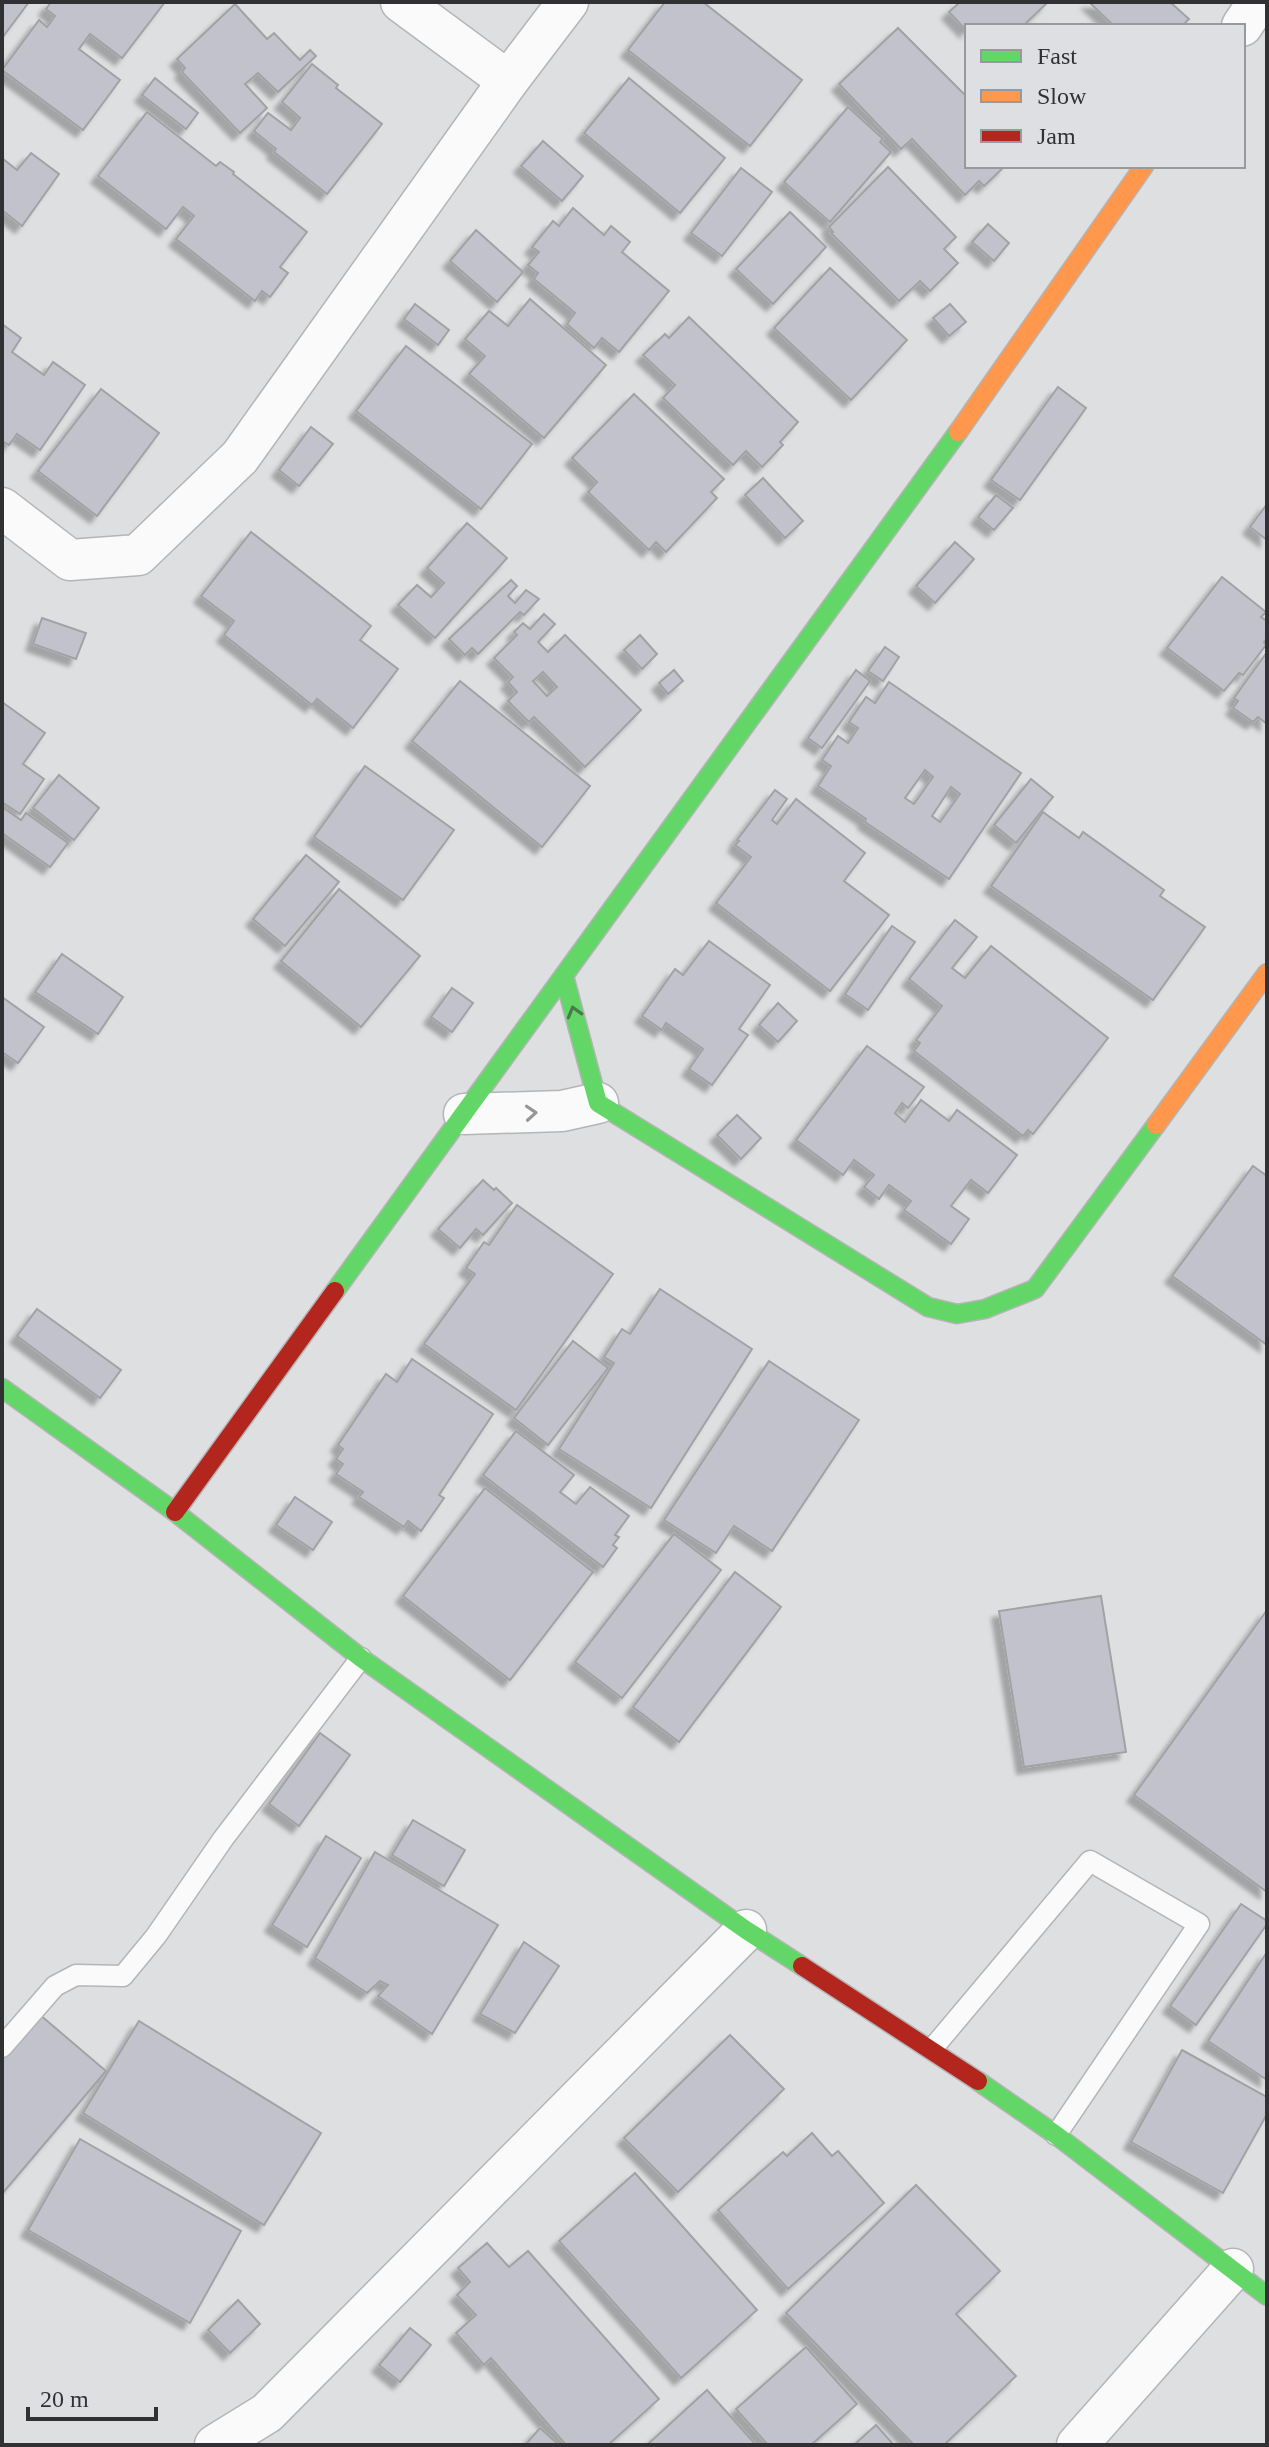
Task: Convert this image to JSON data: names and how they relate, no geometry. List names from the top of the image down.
{
  "legend": ["Fast", "Slow", "Jam"],
  "scale_bar": "20 m"
}
